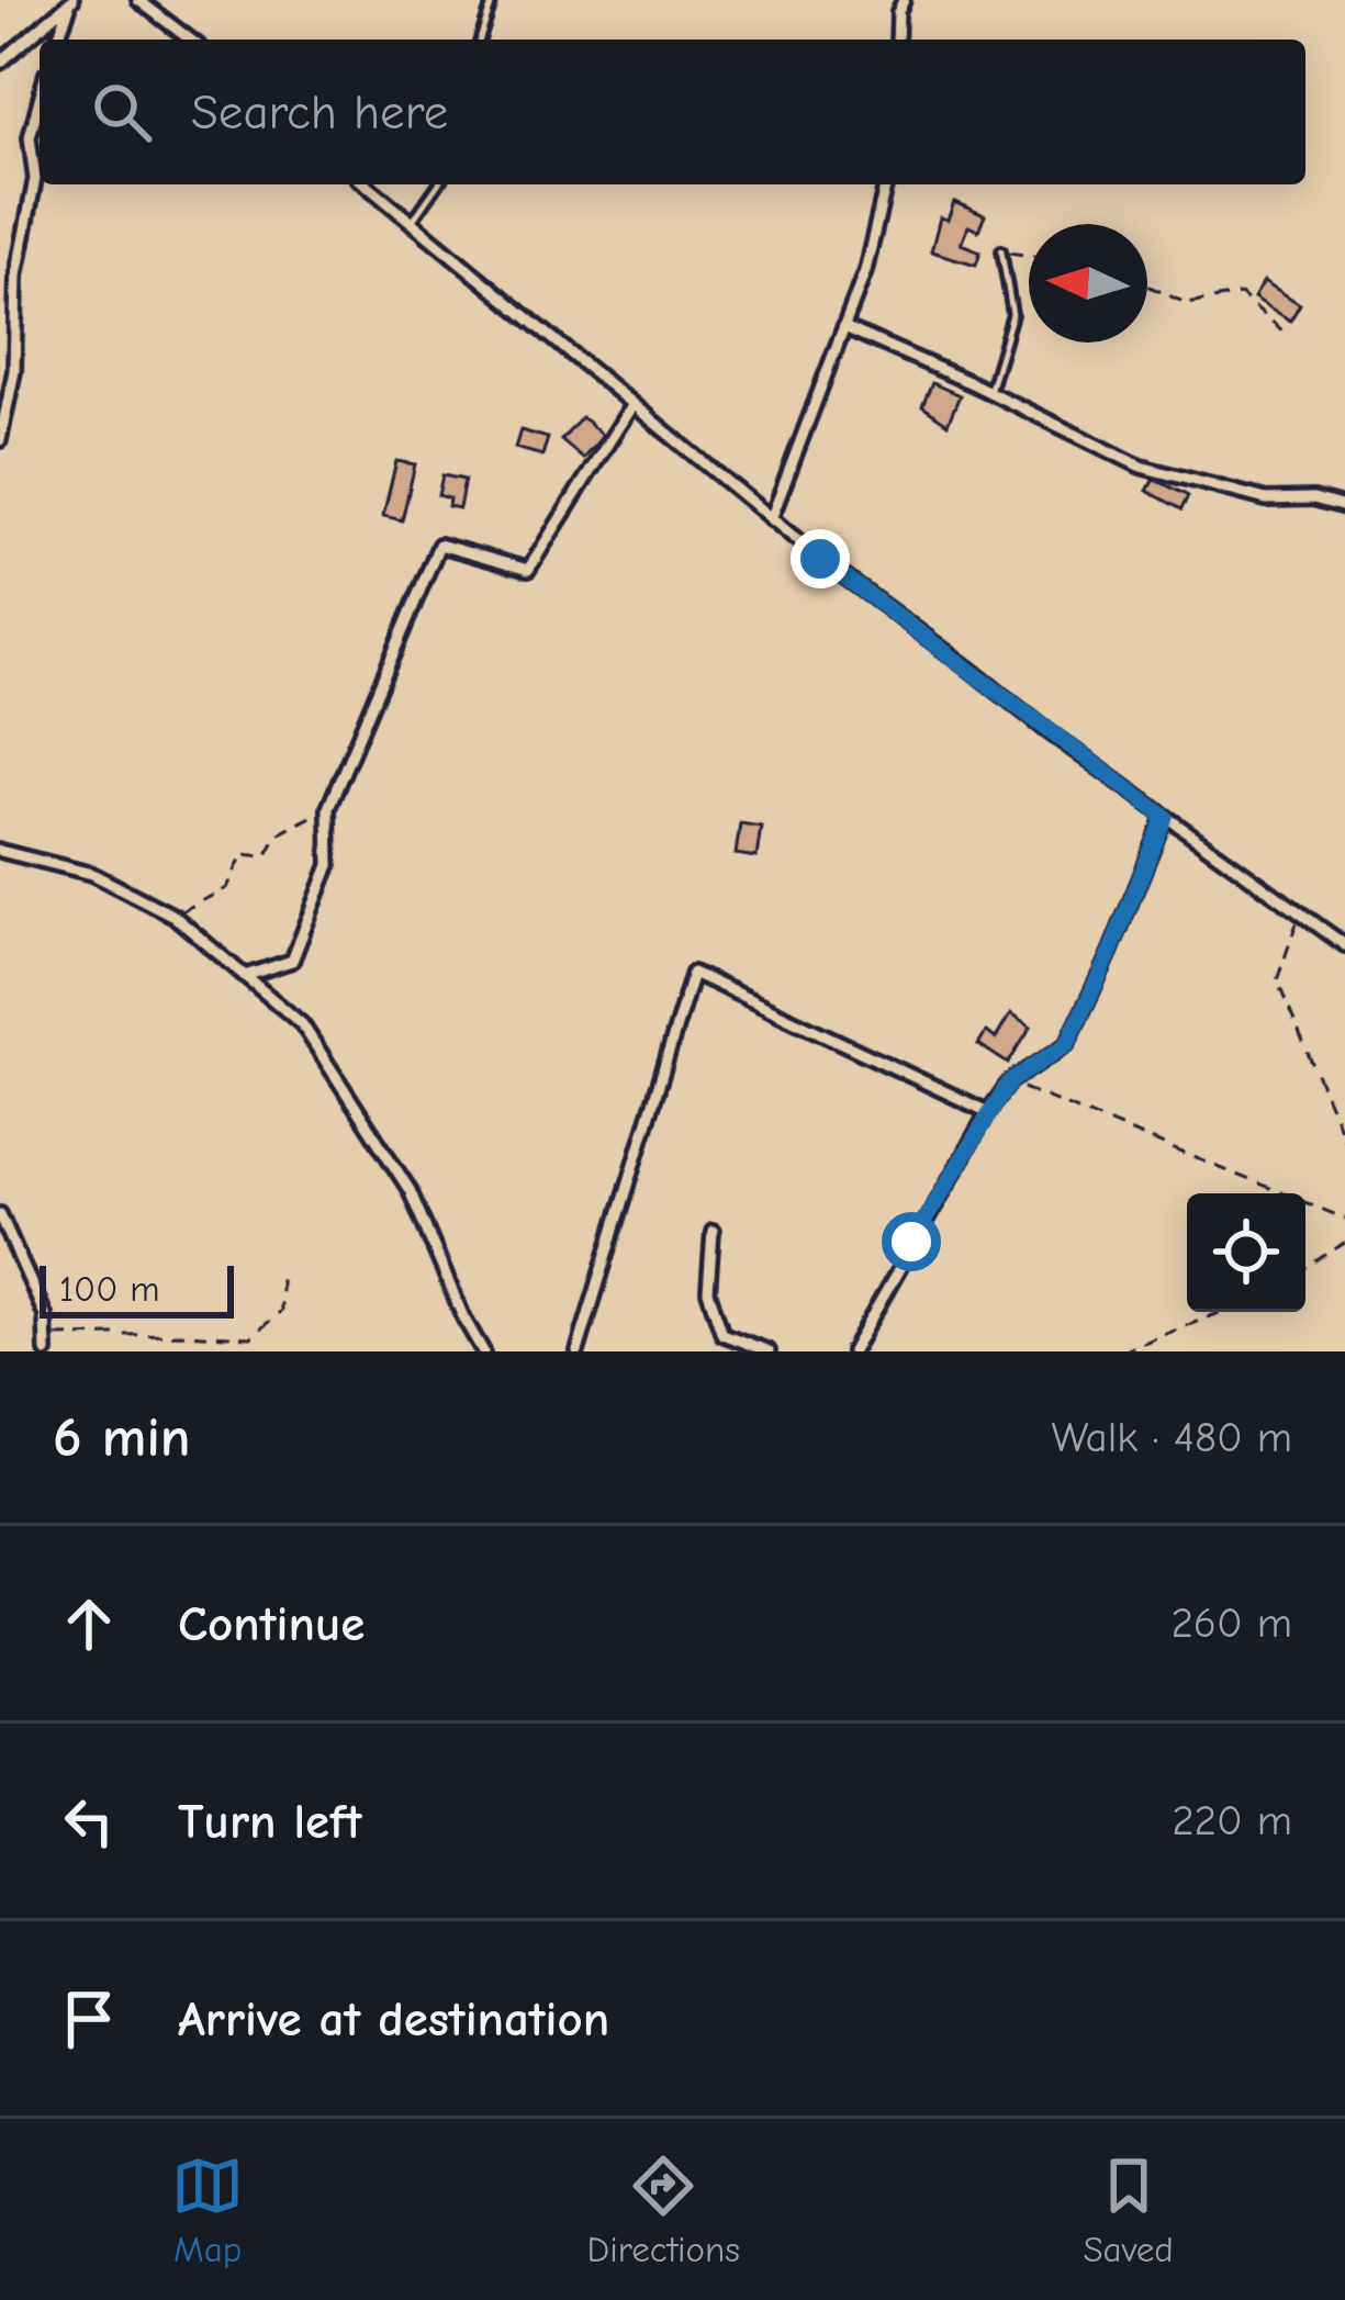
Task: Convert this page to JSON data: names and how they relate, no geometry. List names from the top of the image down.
{
  "scale_bar": "100 m",
  "north": "left",
  "page": {
    "search": "Search here",
    "scale": "100 m",
    "heading": ["6 min", "Walk · 480 m"],
    "list": [
      ["Continue", "260 m"],
      ["Turn left", "220 m"],
      "Arrive at destination"
    ],
    "nav": ["Map", "Directions", "Saved"]
  }
}
